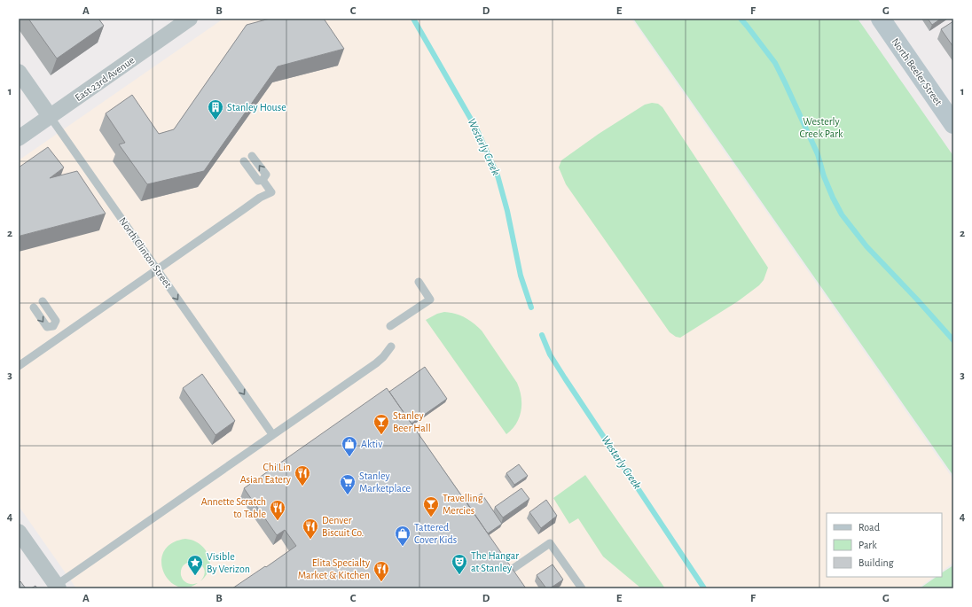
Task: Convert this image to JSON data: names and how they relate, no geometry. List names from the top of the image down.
{
  "streets": {
    "street": ["North Beeler Street", "East 23rd Avenue", "North Clinton Street"]
  },
  "crossings": [
    ["East 23rd Avenue", "North Clinton Street"]
  ],
  "one_way": ["North Clinton Street"],
  "water": ["Westerly Creek"],
  "parks": ["Westerly Creek Park"],
  "places": {
    "building": ["Stanley House"],
    "bar": ["Stanley Beer Hall", "Travelling Mercies"],
    "shop": ["Aktiv", "Tattered Cover Kids"],
    "restaurant": [
      "Chi Lin Asian Eatery",
      "Annette Scratch to Table",
      "Denver Biscuit Co.",
      "Elita Specialty Market & Kitchen"
    ],
    "supermarket": ["Stanley Marketplace"],
    "theatre": ["The Hangar at Stanley"],
    "place": ["Visible By Verizon"]
  },
  "legend": ["Road", "Park", "Building"],
  "grid": {
    "columns": [
      "A",
      "B",
      "C",
      "D",
      "E",
      "F",
      "G"
    ],
    "rows": [
      "1",
      "2",
      "3",
      "4"
    ]
  }
}
